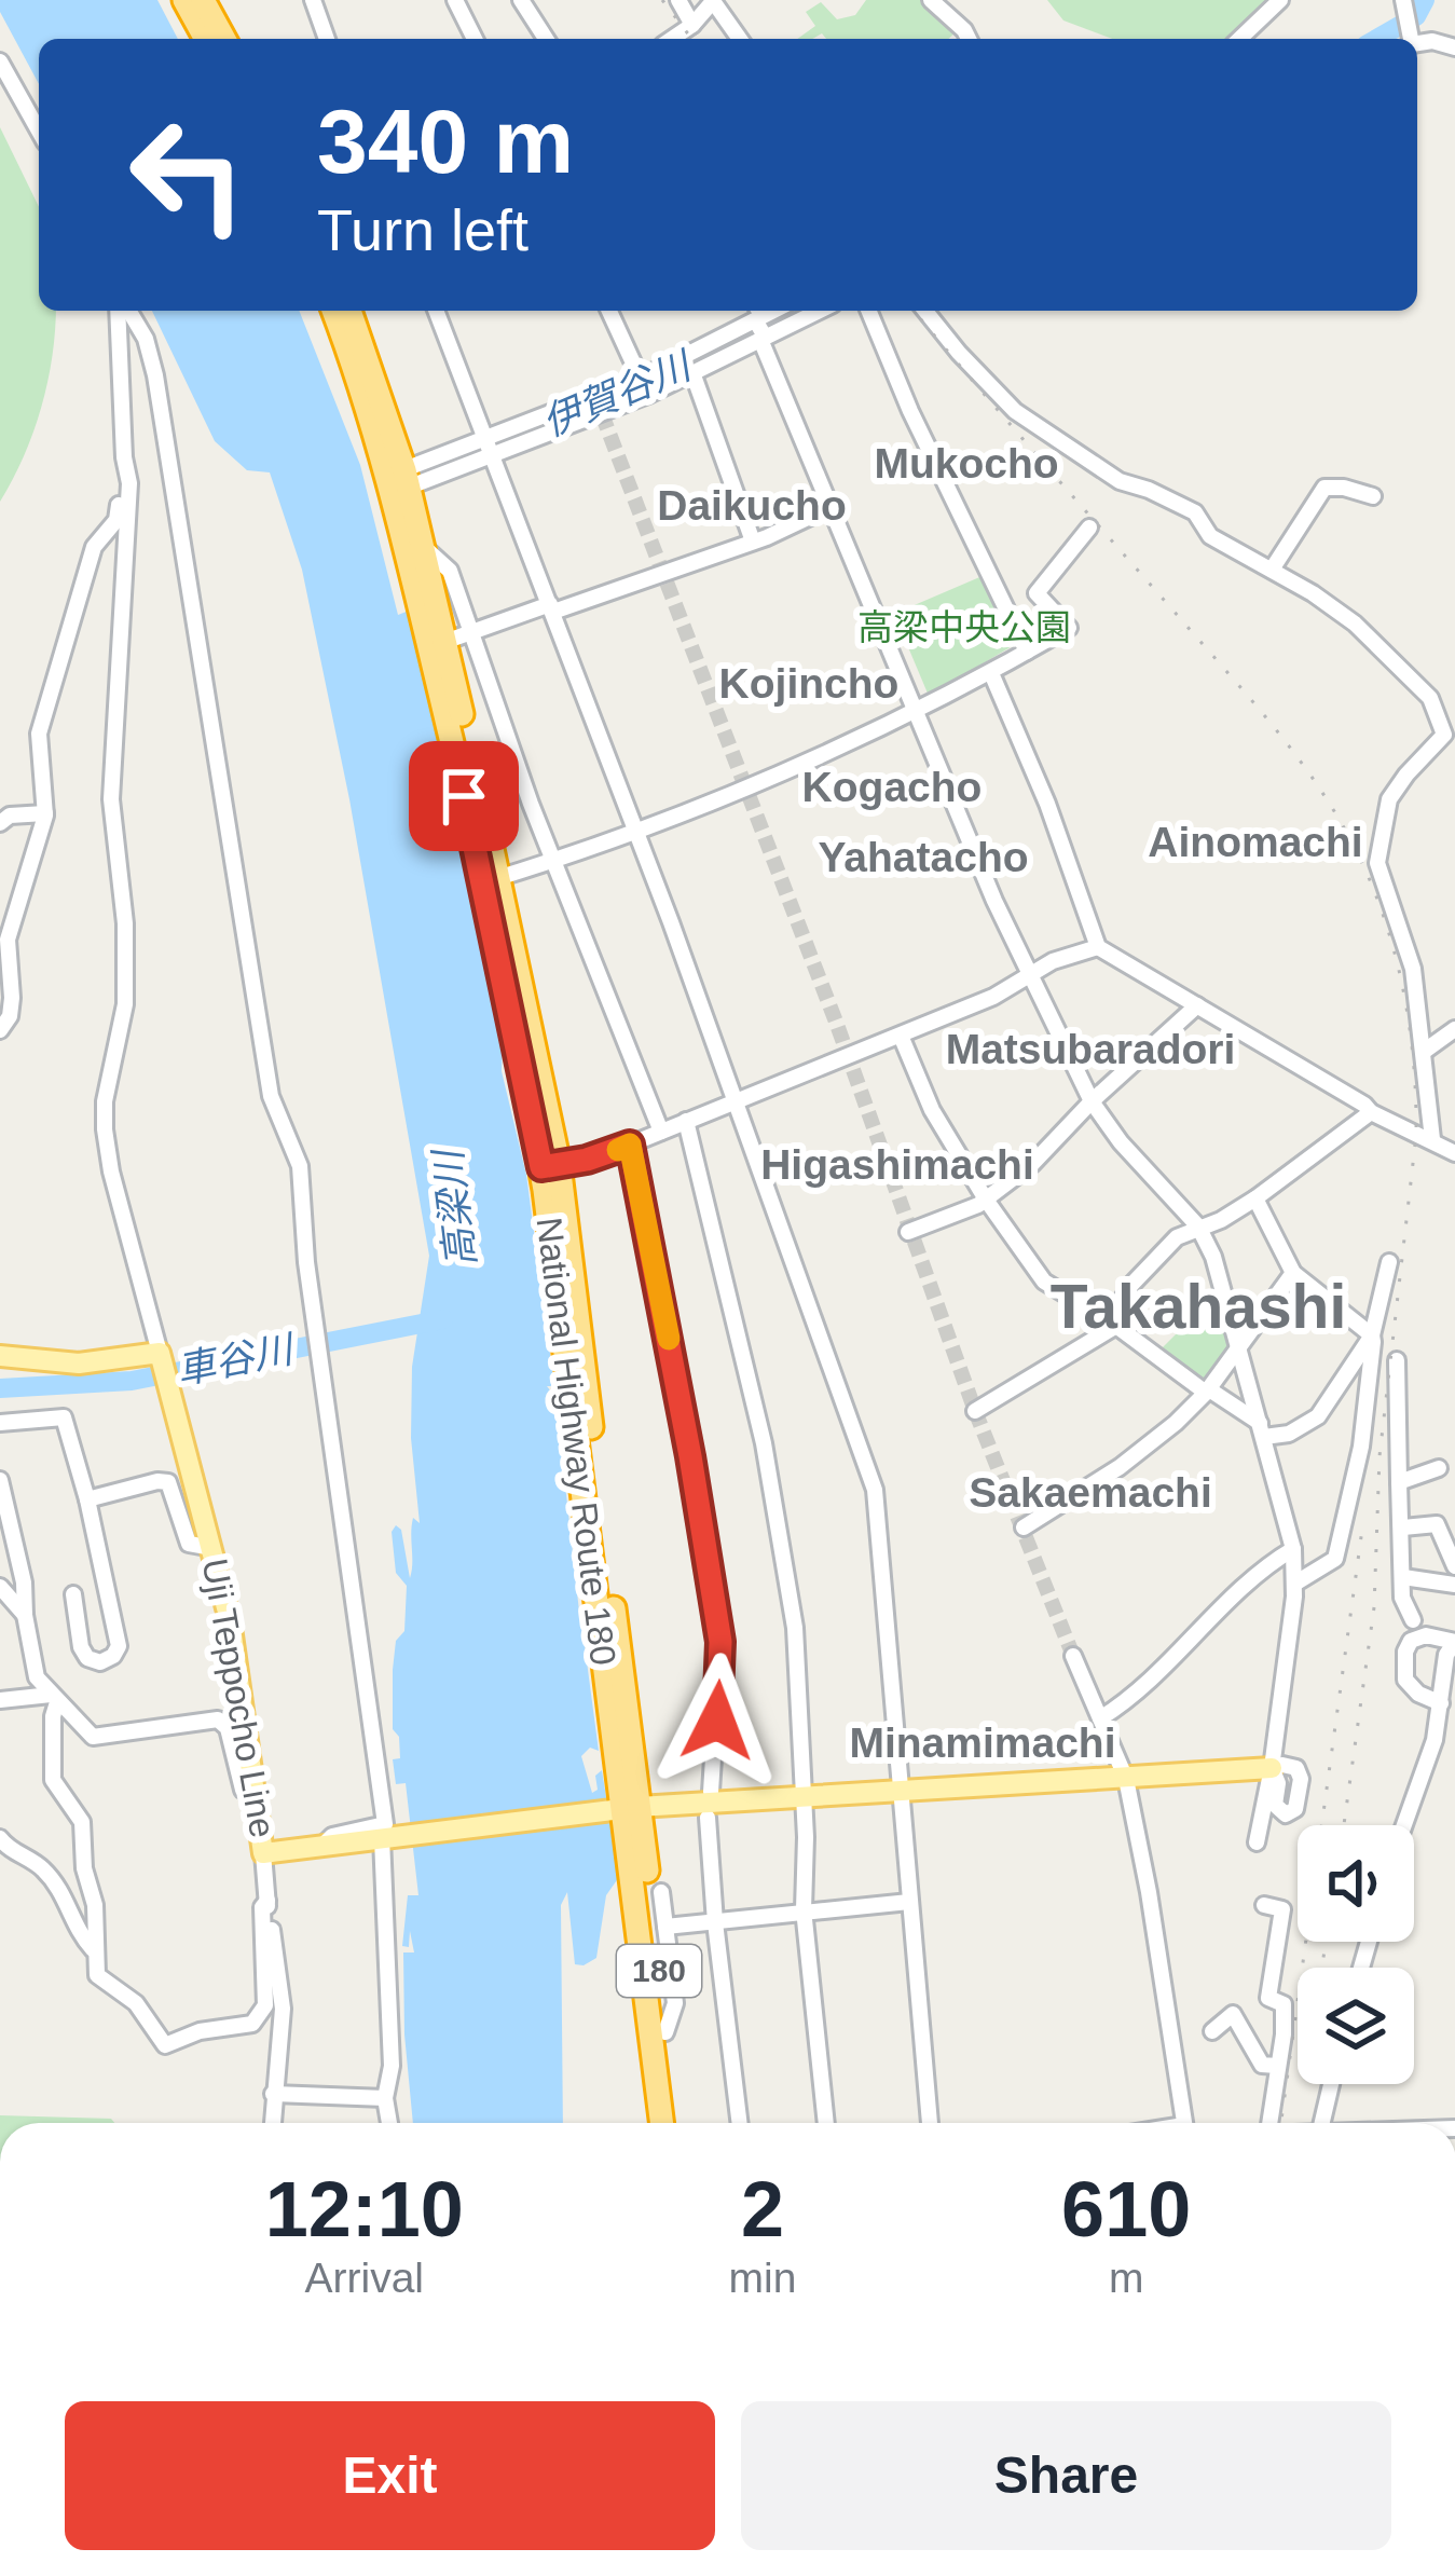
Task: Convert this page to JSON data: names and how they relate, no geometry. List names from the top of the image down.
{
  "streets": {
    "highway": ["National Highway Route 180", "180"],
    "main road": ["Uji Teppocho Line"]
  },
  "crossings": [
    ["National Highway Route 180", "Uji Teppocho Line"]
  ],
  "districts": [
    "Mukocho",
    "Daikucho",
    "Kojincho",
    "Kogacho",
    "Ainomachi",
    "Yahatacho",
    "Matsubaradori",
    "Higashimachi",
    "Takahashi",
    "Sakaemachi",
    "Minamimachi"
  ],
  "water": ["伊賀谷川", "高梁川", "車谷川"],
  "parks": ["高梁中央公園"],
  "page": {
    "turn": ["340 m", "Turn left"],
    "eta": [
      "12:10",
      "Arrival",
      "2",
      "min",
      "610",
      "m"
    ],
    "buttons": ["Exit", "Share"]
  }
}
